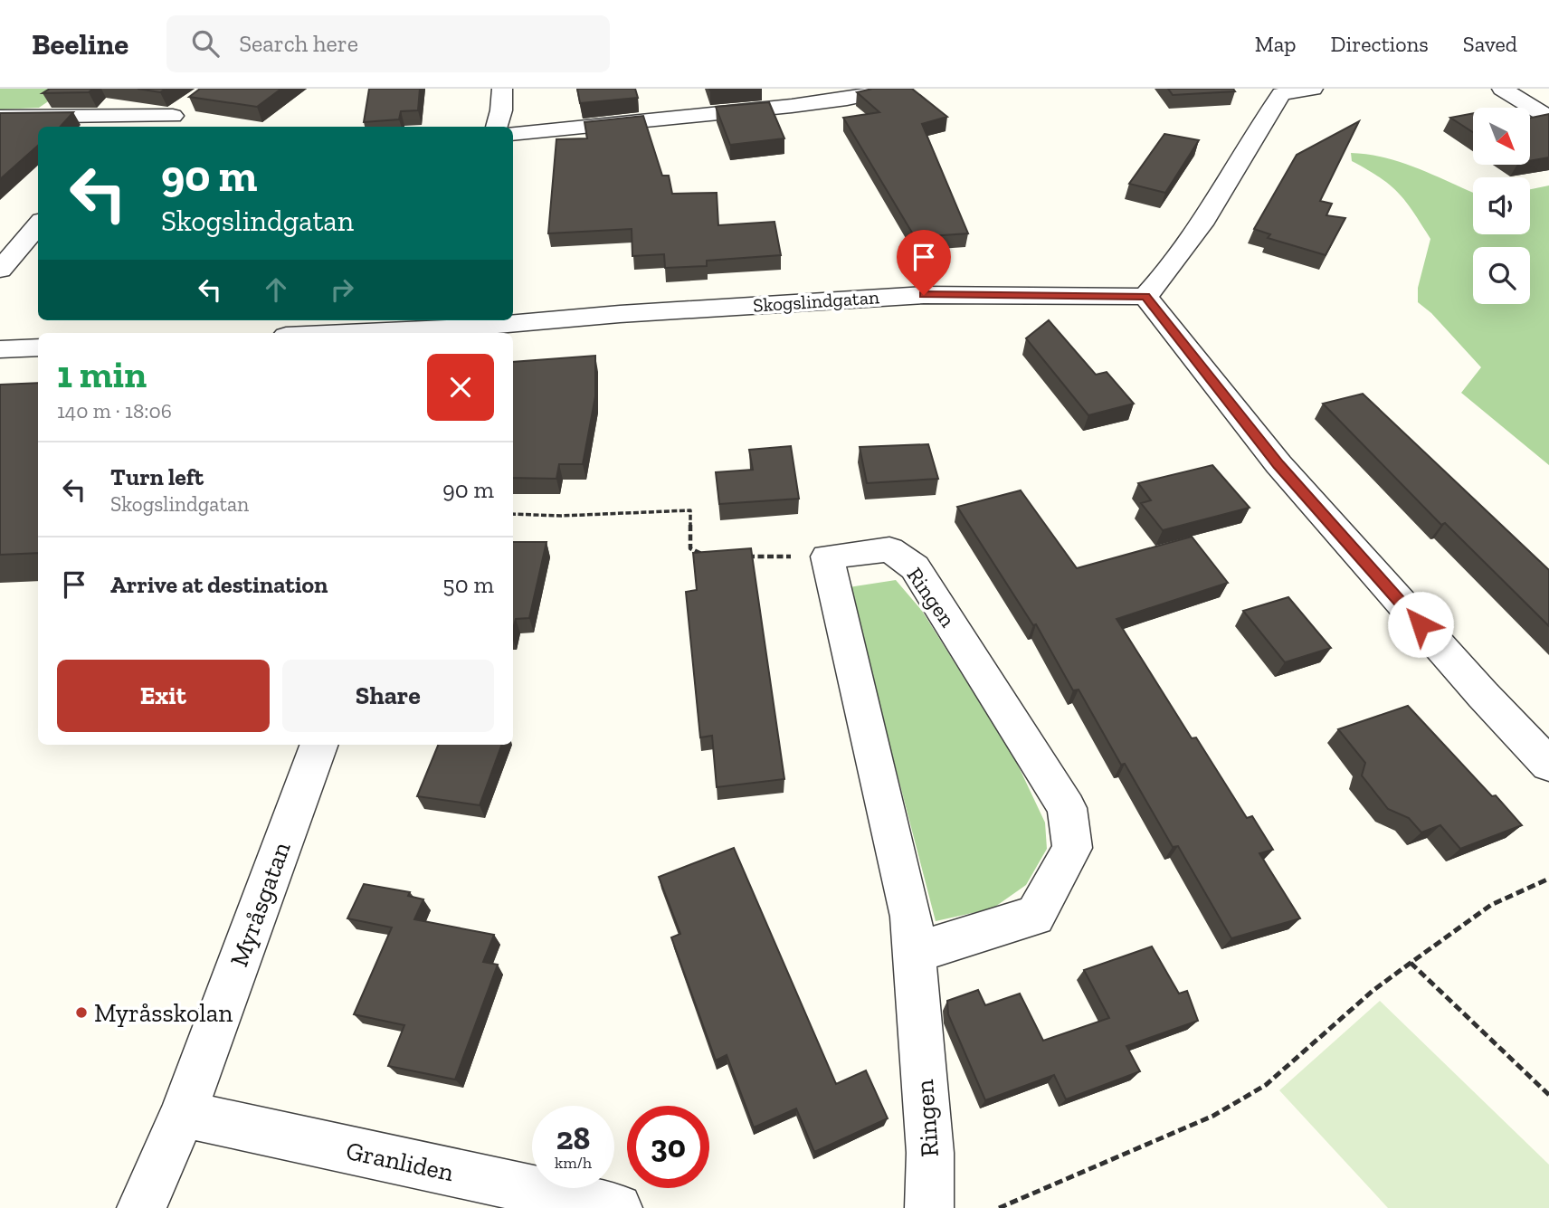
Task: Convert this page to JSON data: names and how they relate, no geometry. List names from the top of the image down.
{
  "streets": {
    "street": [
      "Skogslindgatan",
      "Ringen",
      "Myråsgatan",
      "Granliden"
    ]
  },
  "crossings": [
    ["Myråsgatan", "Granliden"]
  ],
  "places": ["Myråsskolan"],
  "north": "bottom right",
  "page": {
    "header": "Beeline",
    "search": "Search here",
    "nav": ["Map", "Directions", "Saved"],
    "turn": ["90 m", "Skogslindgatan"],
    "heading": ["1 min", "140 m · 18:06"],
    "list": [
      {
        "name": "Turn left",
        "note": "Skogslindgatan",
        "value": "90 m"
      },
      {
        "name": "Arrive at destination",
        "value": "50 m"
      }
    ],
    "buttons": ["Exit", "Share"],
    "speed": "28 km/h",
    "limit": "30"
  }
}
